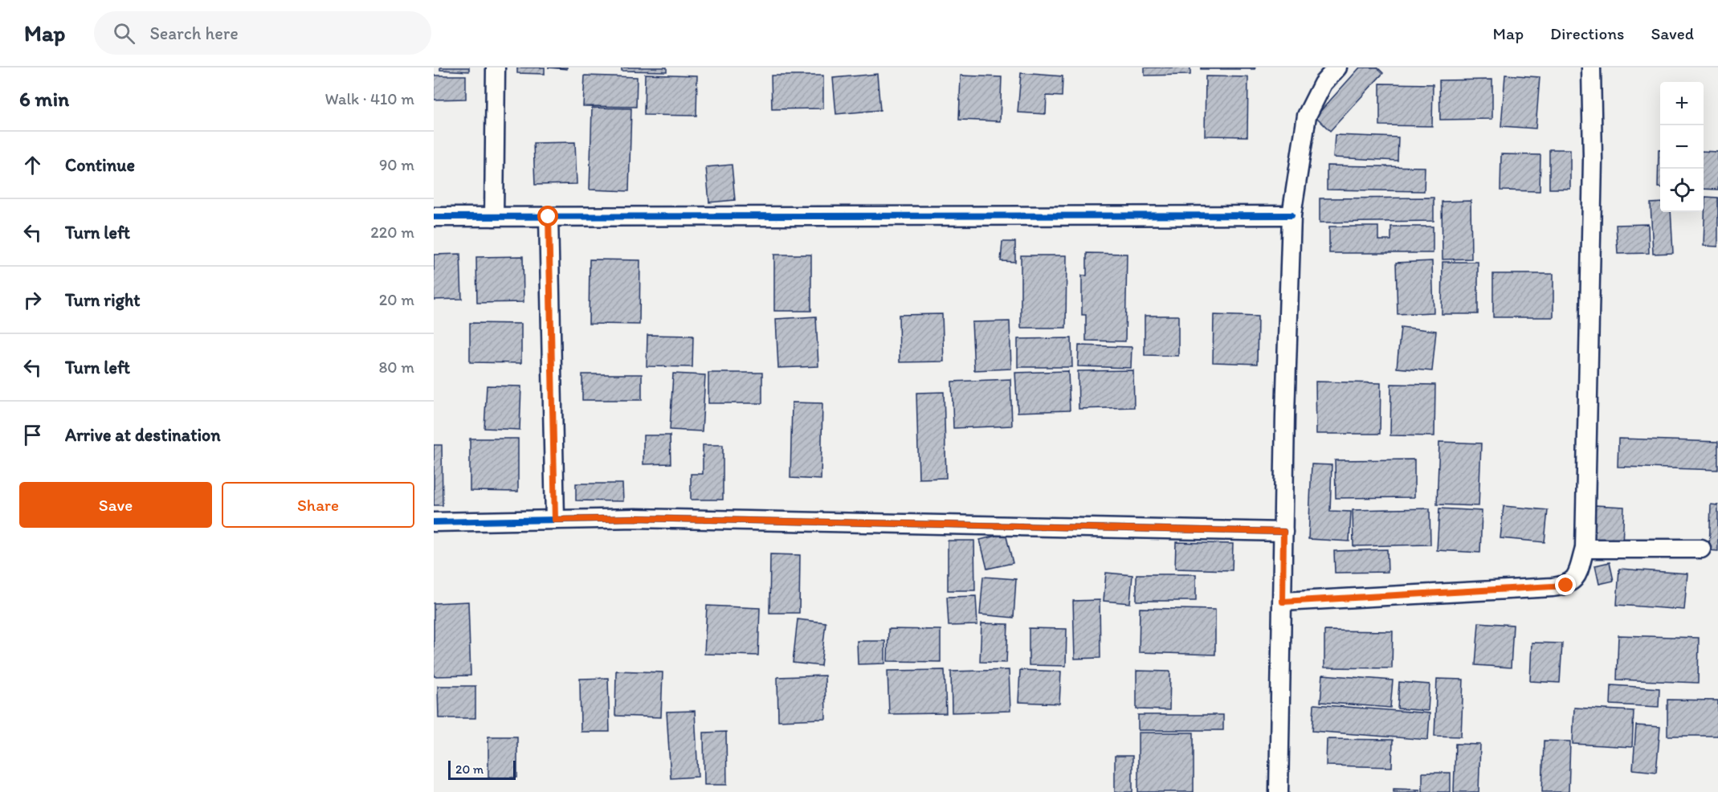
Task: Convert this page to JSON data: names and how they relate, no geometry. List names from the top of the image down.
{
  "scale_bar": "20 m",
  "page": {
    "header": "Map",
    "search": "Search here",
    "nav": ["Map", "Directions", "Saved"],
    "heading": ["6 min", "Walk · 410 m"],
    "map_buttons": ["+", "−"],
    "list": [
      ["Continue", "90 m"],
      ["Turn left", "220 m"],
      ["Turn right", "20 m"],
      ["Turn left", "80 m"],
      "Arrive at destination"
    ],
    "buttons": ["Save", "Share"],
    "scale": "20 m"
  }
}
